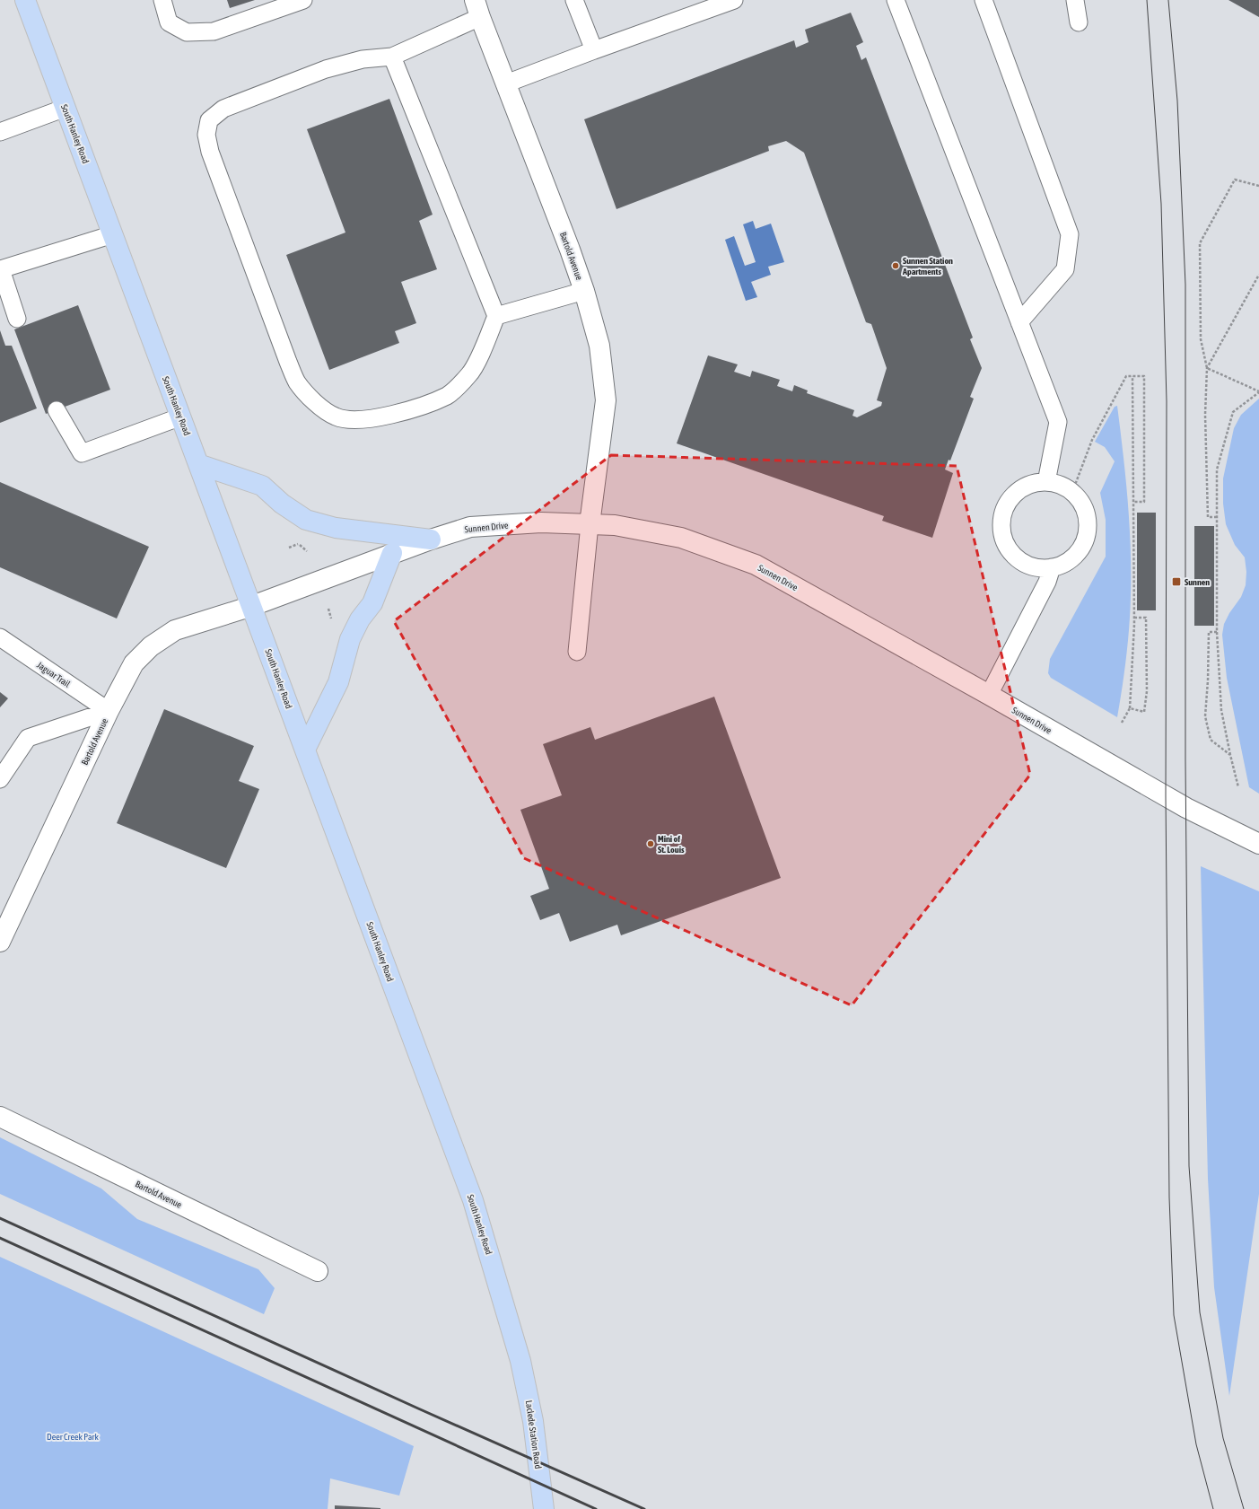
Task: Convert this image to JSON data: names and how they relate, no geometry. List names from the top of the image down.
{
  "streets": {
    "main road": ["South Hanley Road", "Laclede Station Road"],
    "street": ["Bartold Avenue", "Sunnen Drive"],
    "lane": ["Jaguar Trail"]
  },
  "crossings": [
    ["South Hanley Road", "Bartold Avenue"],
    ["South Hanley Road", "Sunnen Drive"],
    ["South Hanley Road", "Laclede Station Road"],
    ["Bartold Avenue", "Sunnen Drive"],
    ["Bartold Avenue", "Jaguar Trail"]
  ],
  "parks": ["Deer Creek Park"],
  "places": {
    "other": ["Sunnen Station Apartments", "Mini of St. Louis"],
    "transit": ["Sunnen"]
  }
}
